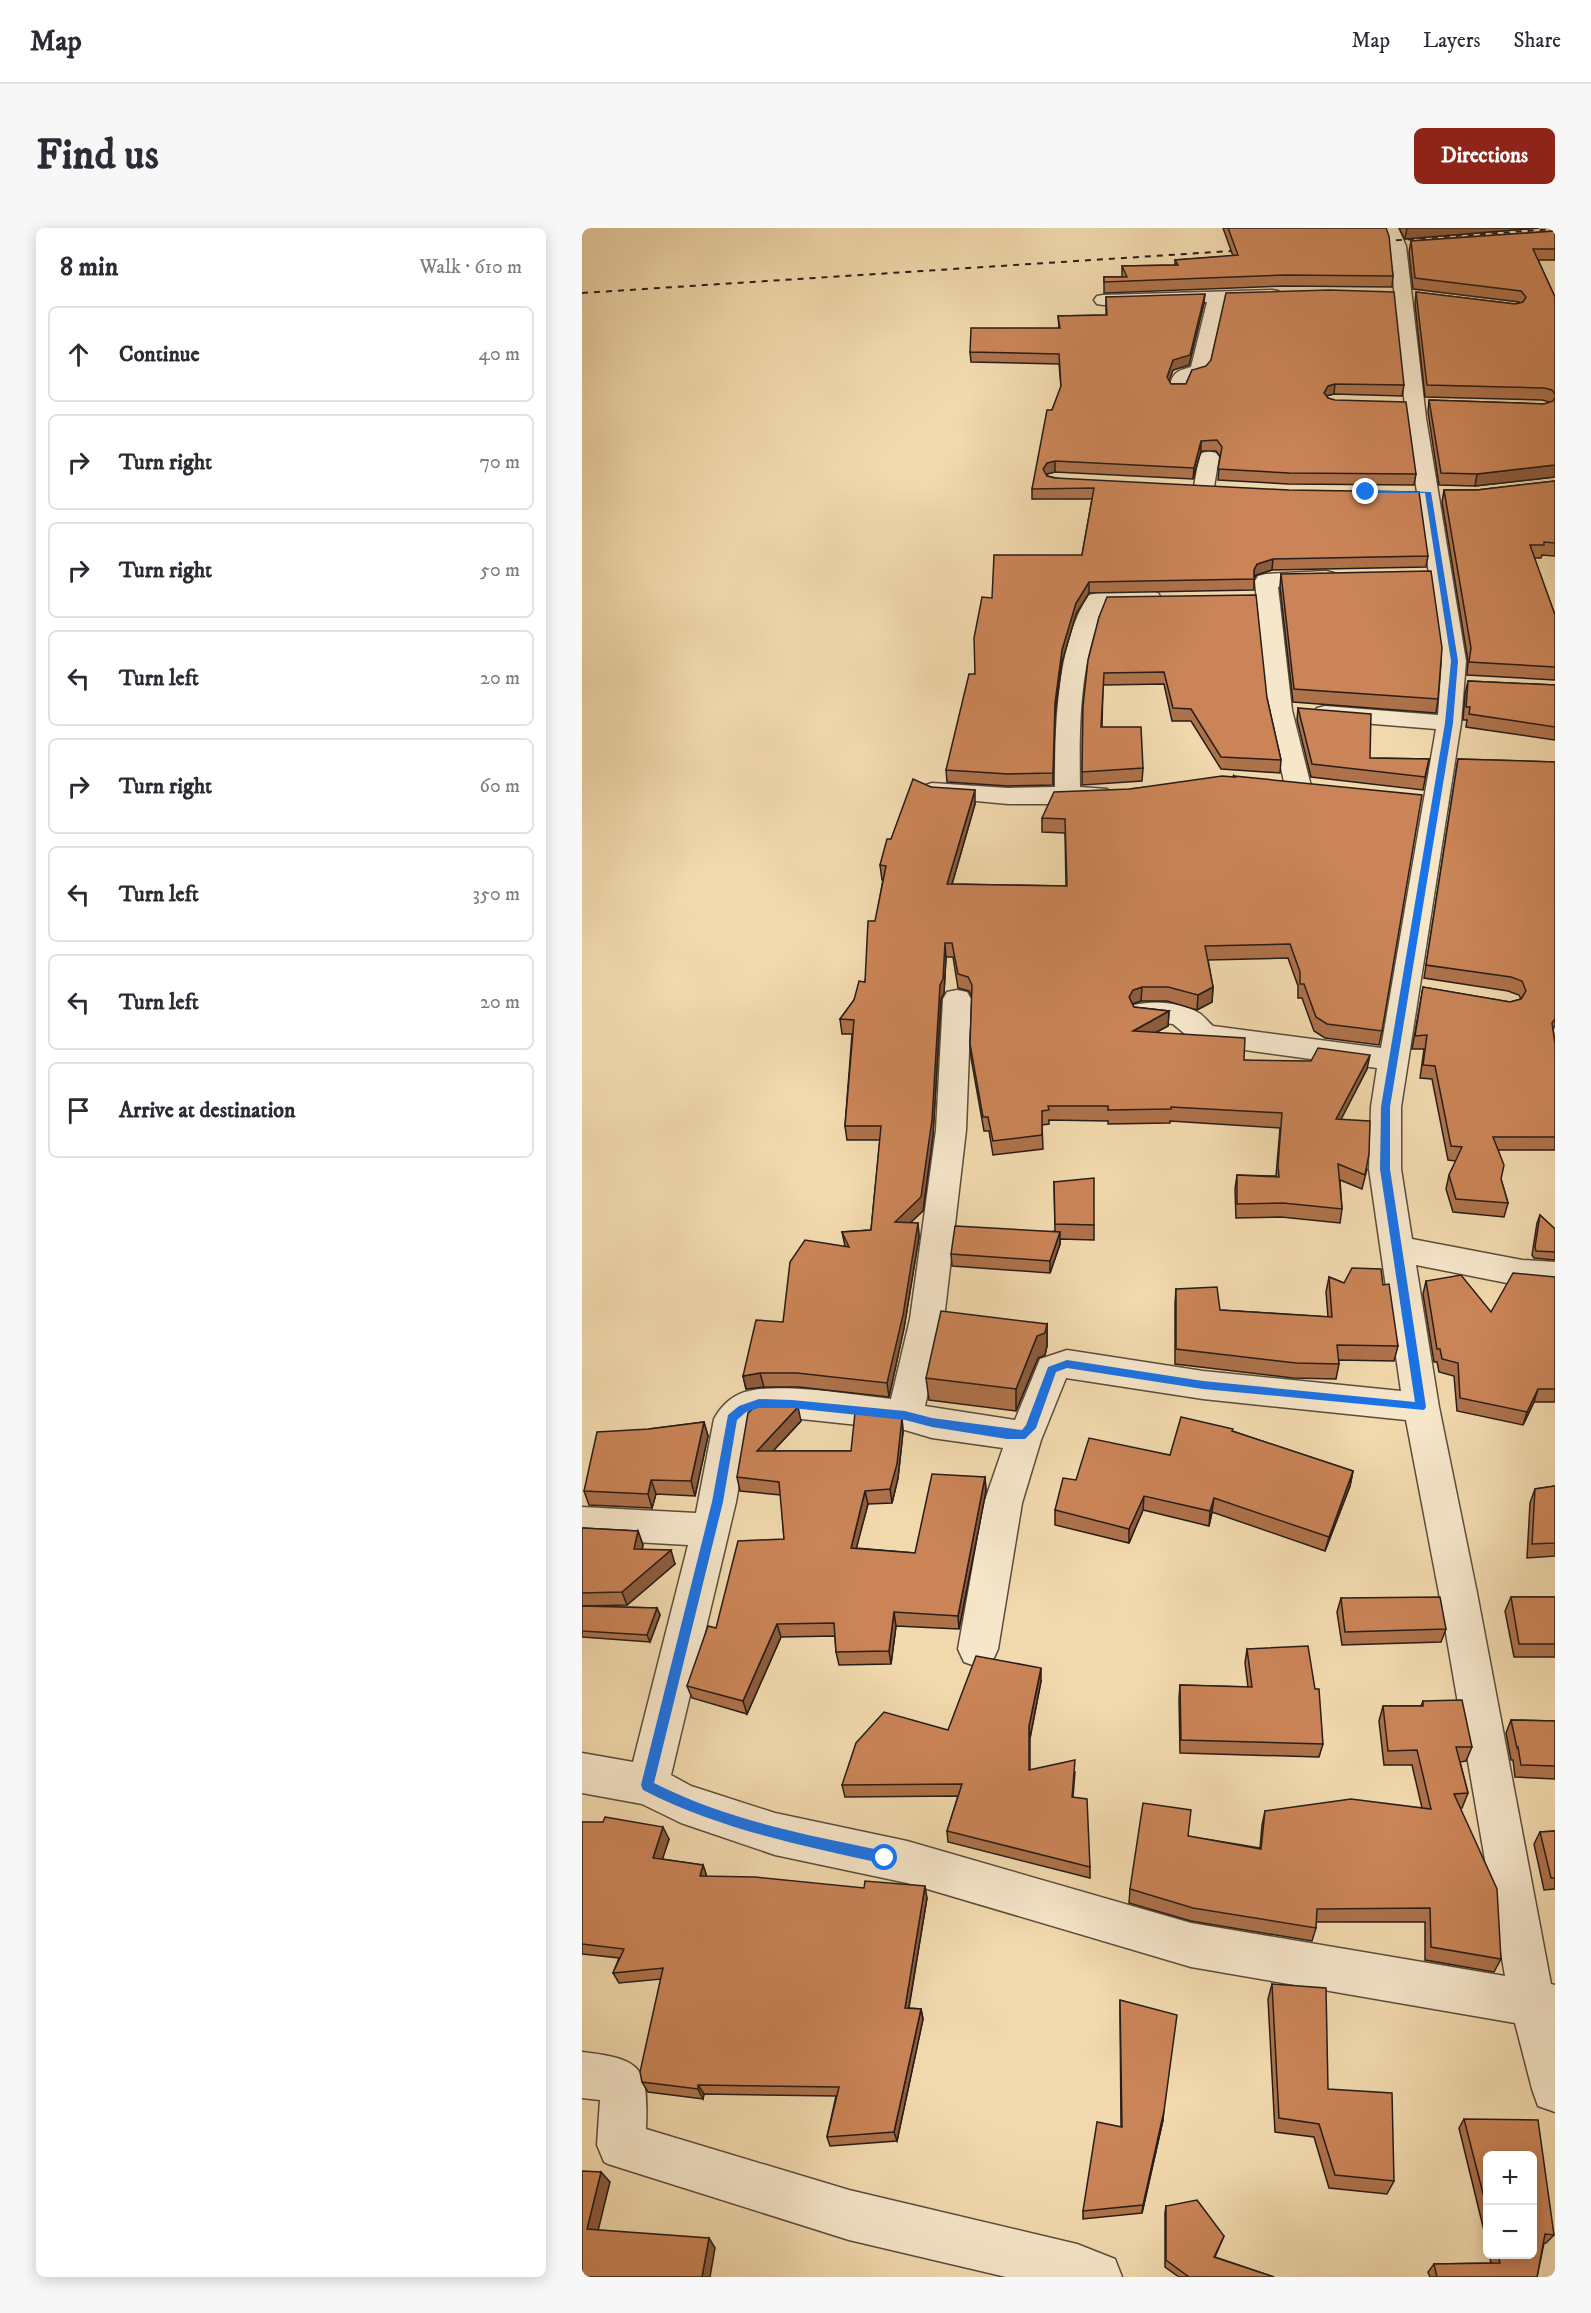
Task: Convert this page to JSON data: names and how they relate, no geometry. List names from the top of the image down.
{
  "page": {
    "header": "Map",
    "nav": ["Map", "Layers", "Share"],
    "buttons": "Directions",
    "title": "Find us",
    "heading": ["8 min", "Walk · 610 m"],
    "list": [
      ["Continue", "40 m"],
      ["Turn right", "70 m"],
      ["Turn right", "50 m"],
      ["Turn left", "20 m"],
      ["Turn right", "60 m"],
      ["Turn left", "350 m"],
      ["Turn left", "20 m"],
      "Arrive at destination"
    ],
    "map_buttons": ["+", "−"]
  }
}
